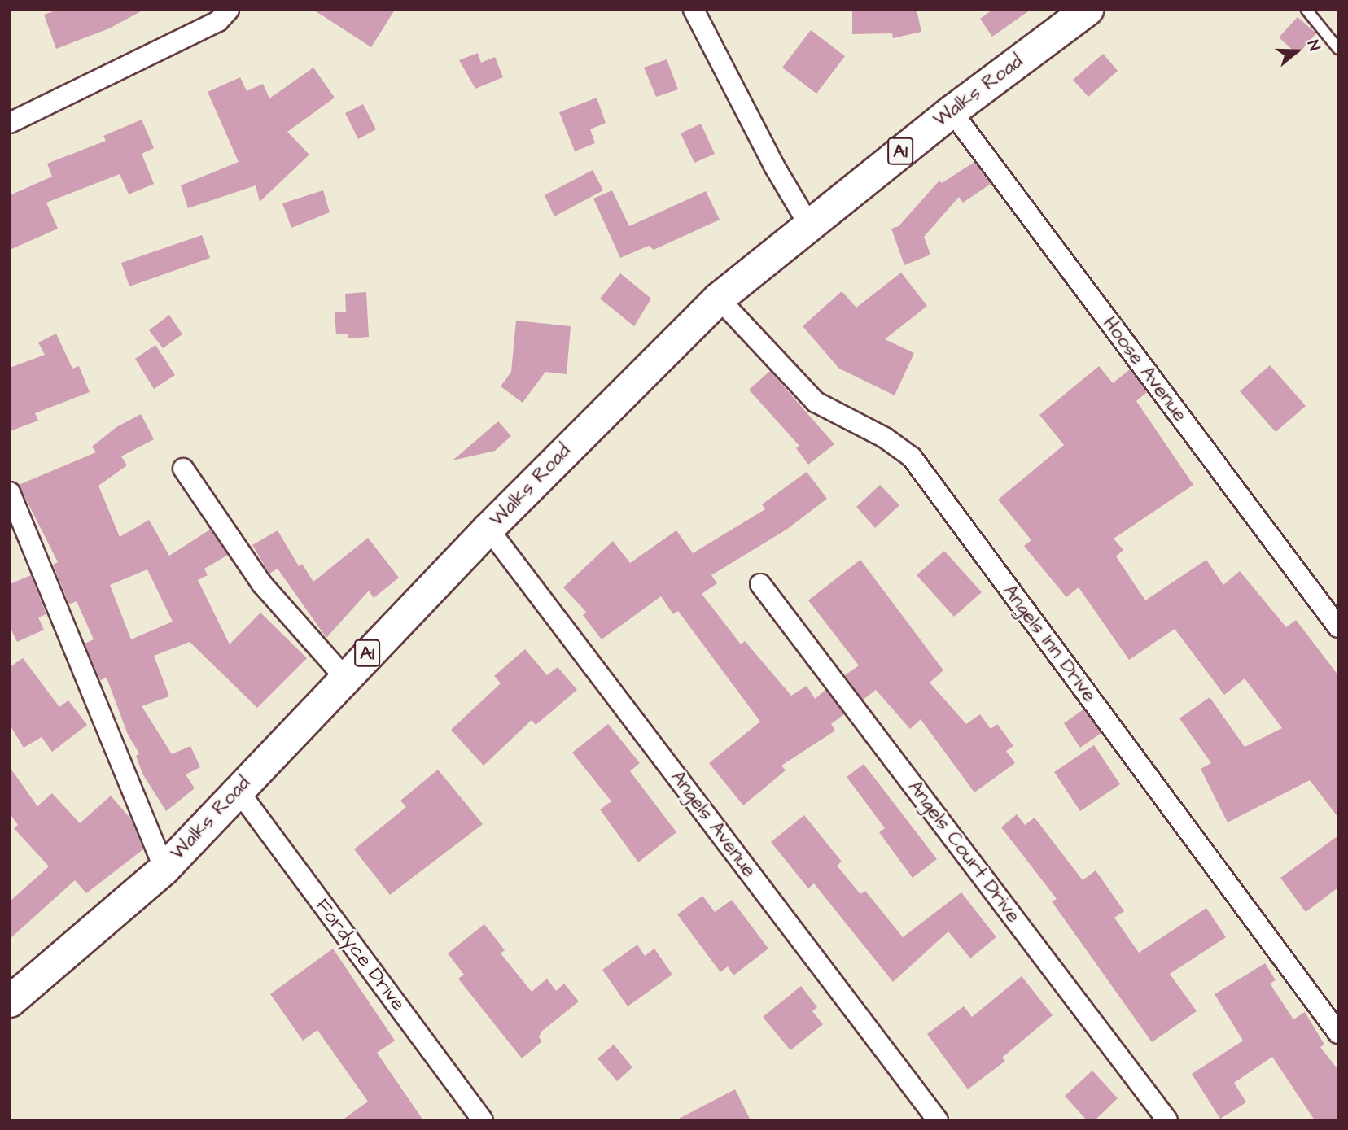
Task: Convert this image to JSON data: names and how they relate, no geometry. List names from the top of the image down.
{
  "streets": {
    "main road": ["Walks Road", "A1"],
    "street": [
      "Hoose Avenue",
      "Angels Inn Drive",
      "Angels Avenue",
      "Angels Court Drive",
      "Fordyce Drive"
    ]
  },
  "crossings": [
    ["Walks Road", "Hoose Avenue"],
    ["Walks Road", "Angels Inn Drive"],
    ["Walks Road", "Angels Avenue"],
    ["Walks Road", "Fordyce Drive"]
  ],
  "north": "right"
}
